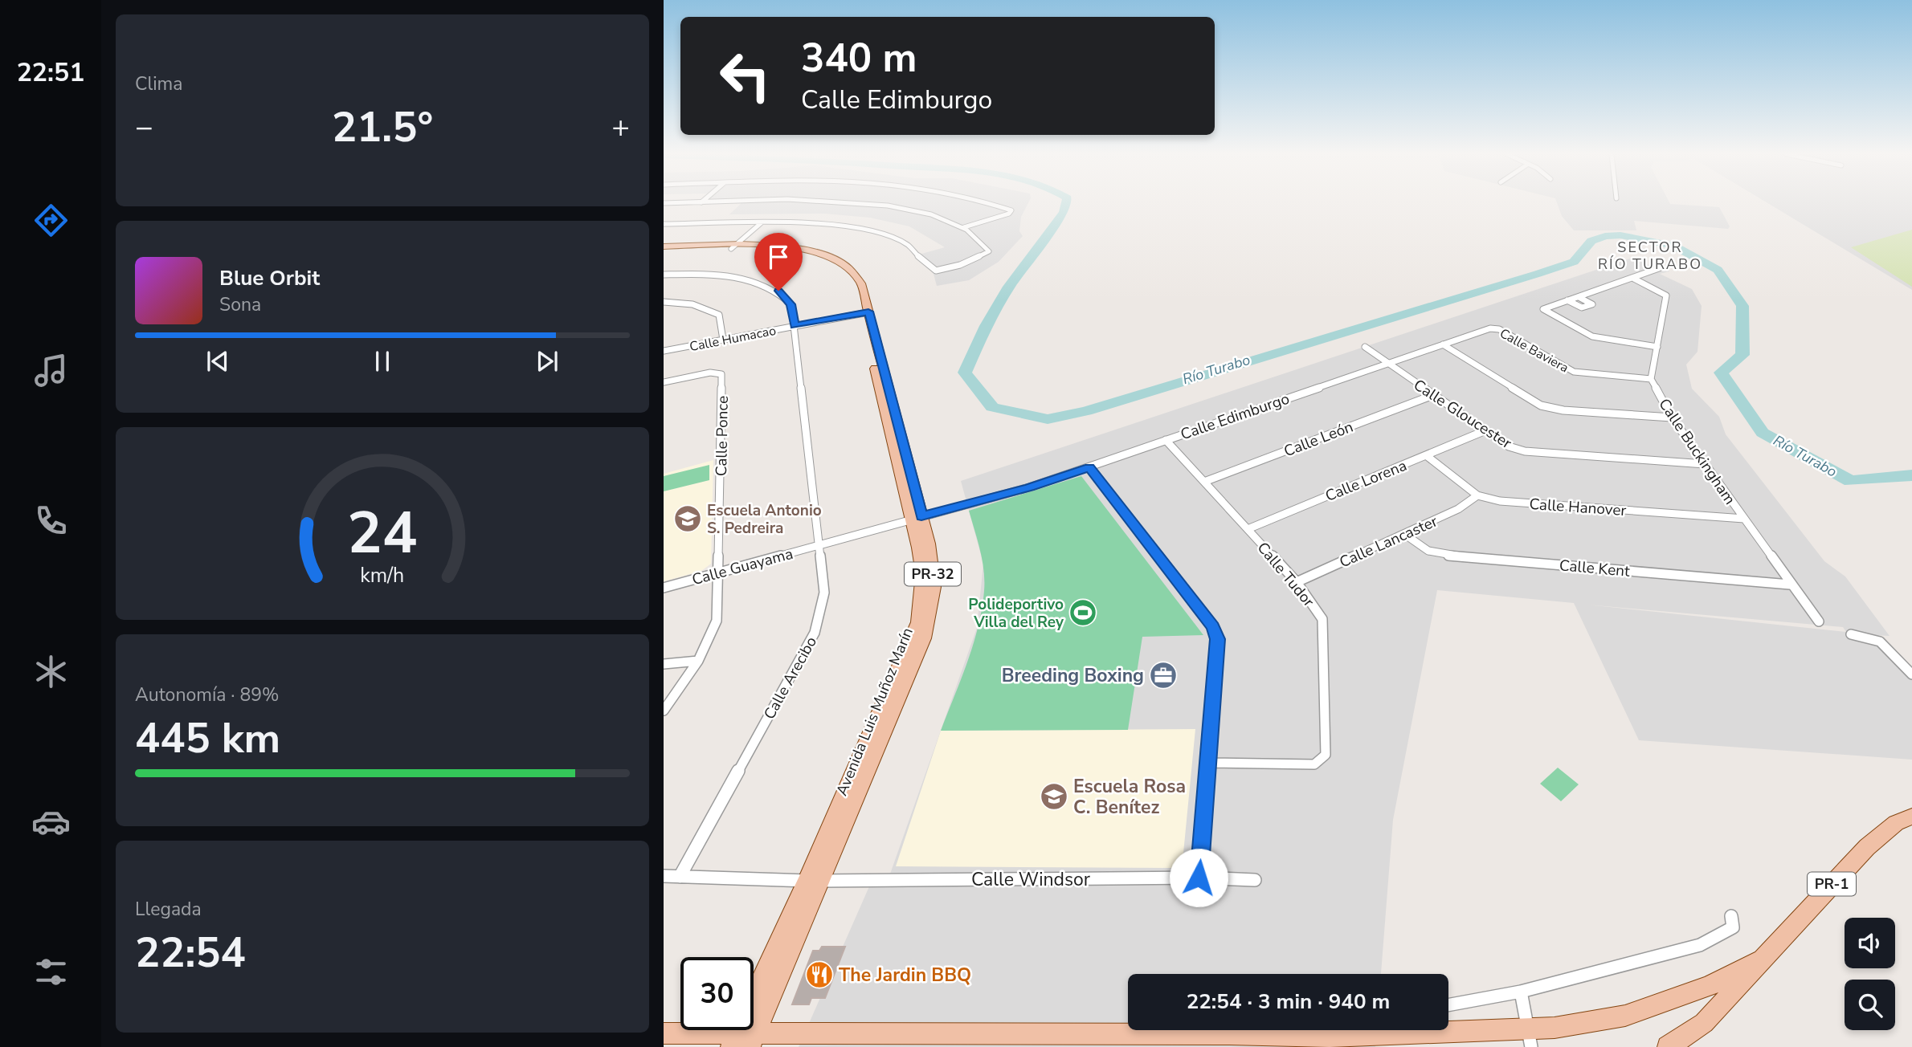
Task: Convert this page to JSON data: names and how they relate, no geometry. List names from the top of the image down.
{
  "streets": {
    "main road": ["PR-32", "Avenida Luis Muñoz Marín", "PR-1"],
    "street": [
      "Calle Humacao",
      "Calle Baviera",
      "Calle Gloucester",
      "Calle Edimburgo",
      "Calle Ponce",
      "Calle León",
      "Calle Buckingham",
      "Calle Lorena",
      "Calle Hanover",
      "Calle Lancaster",
      "Calle Guayama",
      "Calle Kent",
      "Calle Tudor",
      "Calle Arecibo",
      "Calle Windsor"
    ]
  },
  "crossings": [
    ["Calle Humacao", "Calle Arecibo"],
    ["Calle Humacao", "Avenida Luis Muñoz Marín"],
    ["Calle Baviera", "Calle Edimburgo"],
    ["Calle Baviera", "Calle Buckingham"],
    ["Calle Gloucester", "Calle Edimburgo"],
    ["Calle Gloucester", "Calle León"],
    ["Calle Gloucester", "Calle Buckingham"],
    ["Calle Gloucester", "Calle Lorena"],
    ["Calle Edimburgo", "Calle Guayama"],
    ["Calle Edimburgo", "Calle Tudor"],
    ["Calle Ponce", "Calle Guayama"],
    ["Calle León", "Calle Tudor"],
    ["Calle Buckingham", "Calle Hanover"],
    ["Calle Buckingham", "Calle Kent"],
    ["Calle Lorena", "Calle Hanover"],
    ["Calle Lorena", "Calle Tudor"],
    ["Calle Hanover", "Calle Lancaster"],
    ["Calle Lancaster", "Calle Kent"],
    ["Calle Lancaster", "Calle Tudor"],
    ["Calle Guayama", "Calle Arecibo"],
    ["Calle Guayama", "Avenida Luis Muñoz Marín"],
    ["Calle Arecibo", "Calle Windsor"],
    ["Avenida Luis Muñoz Marín", "Calle Windsor"],
    ["Avenida Luis Muñoz Marín", "PR-1"]
  ],
  "districts": ["SECTOR RÍO TURABO"],
  "water": ["Río Turabo"],
  "places": {
    "school or university": ["Escuela Antonio S. Pedreira", "Escuela Rosa C. Benítez"],
    "sports": ["Polideportivo Villa del Rey"],
    "office": ["Breeding Boxing"],
    "restaurant": ["The Jardin BBQ"]
  },
  "page": {
    "tabs": "22:51",
    "tile": [
      "Clima",
      ["Autonomía · 89%", "445 km"],
      ["Llegada", "22:54"]
    ],
    "turn": ["340 m", "Calle Edimburgo"],
    "heat": ["−", "21.5°", "+"],
    "song": ["Blue Orbit", "Sona"],
    "limit": "30",
    "trip": "22:54 · 3 min · 940 m",
    "gauge": ["24", "km/h"]
  }
}
